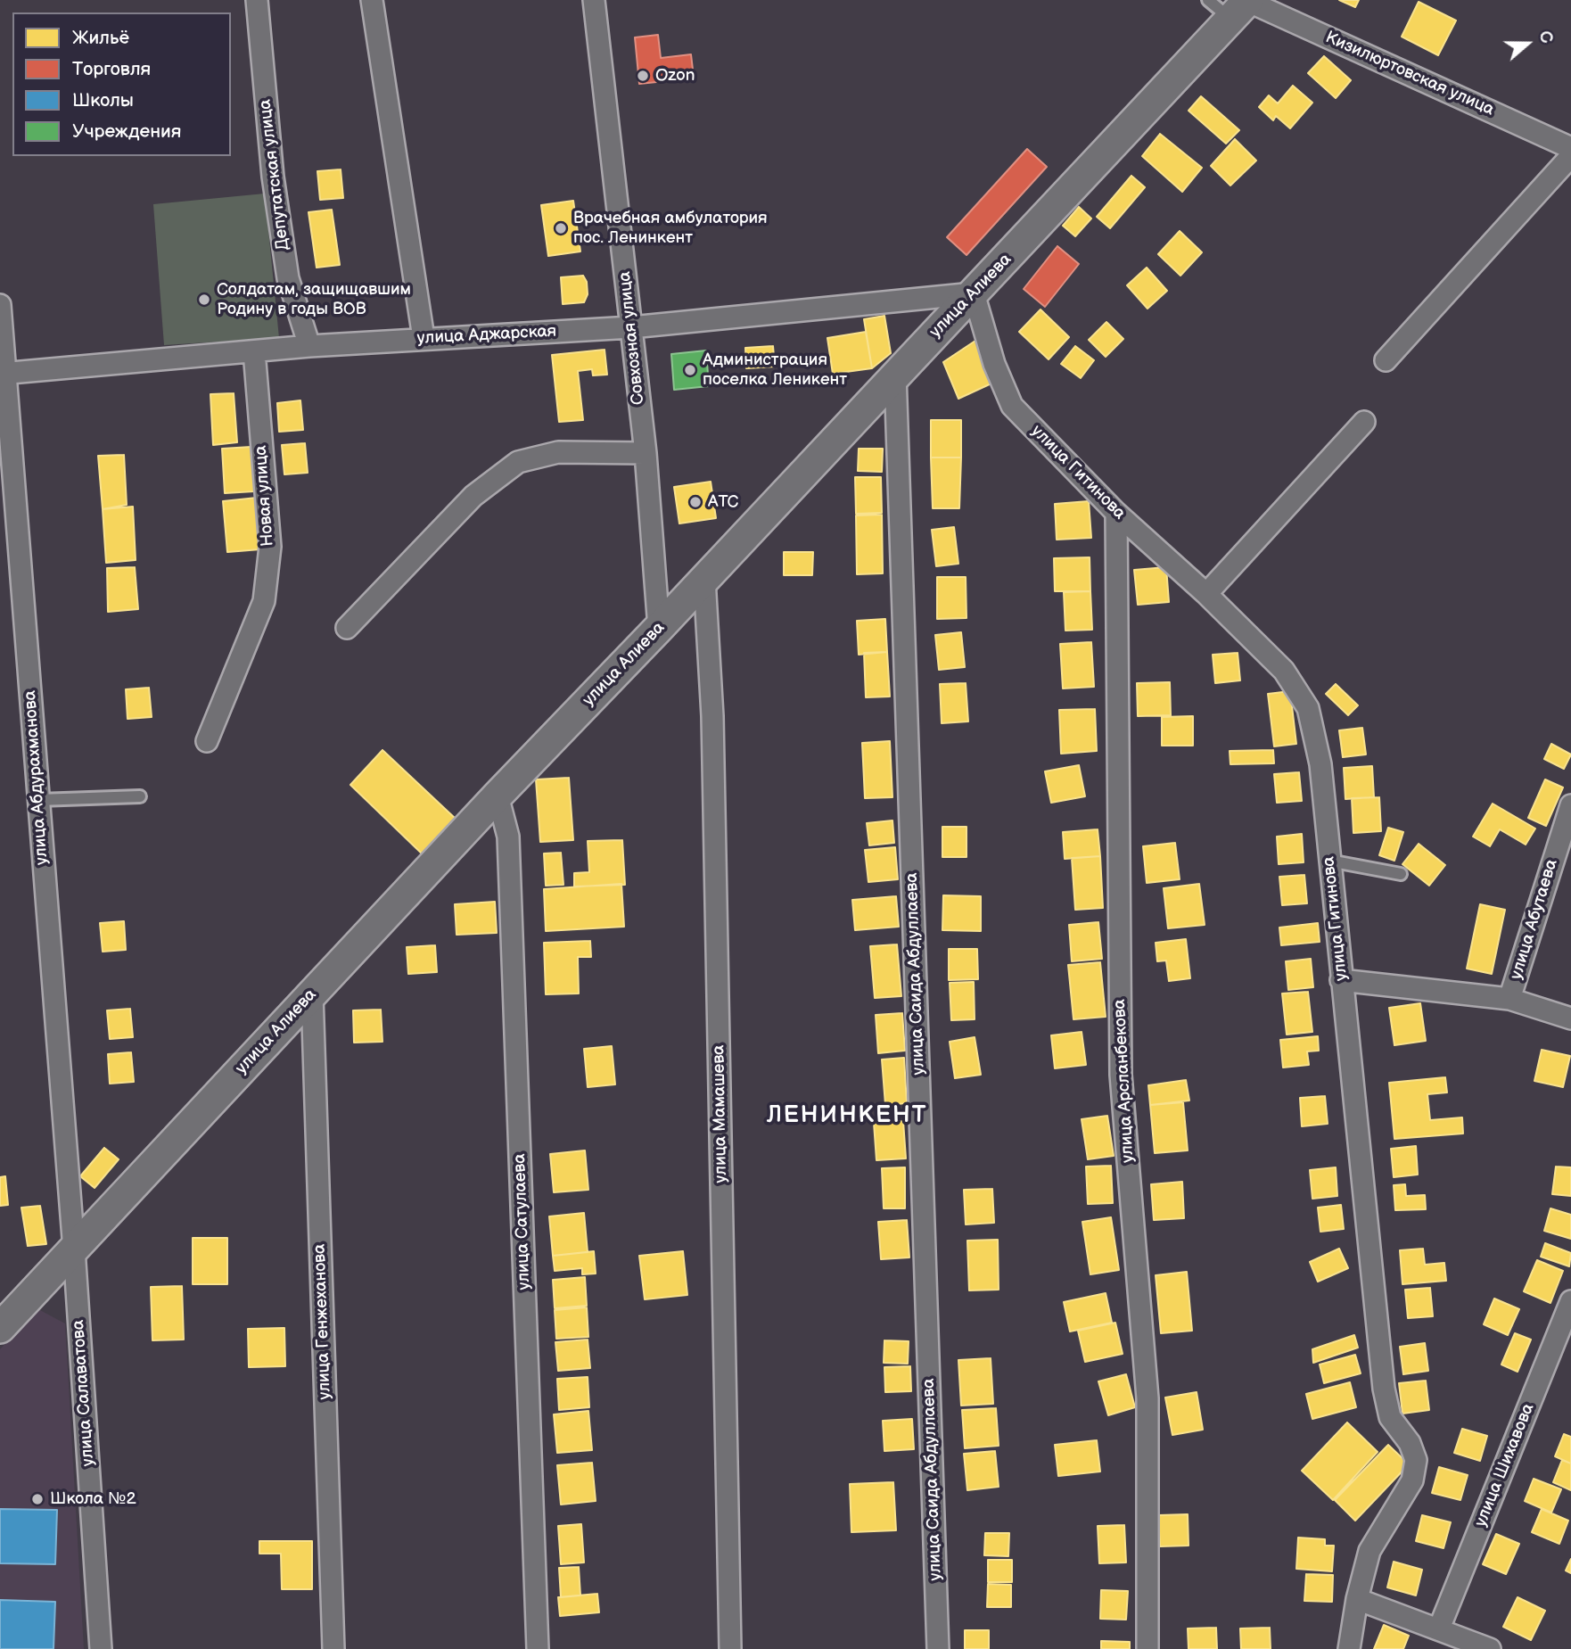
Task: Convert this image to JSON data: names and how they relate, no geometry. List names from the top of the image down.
{
  "streets": {
    "street": [
      "Кизилюртовская улица",
      "Депутатская улица",
      "улица Алиева",
      "улица Аджарская",
      "Совхозная улица",
      "улица Гитинова",
      "Новая улица",
      "улица Абдурахманова",
      "улица Абутаева",
      "улица Саида Абдуллаева",
      "улица Арсланбекова",
      "улица Мамашева",
      "улица Сатулаева",
      "улица Генжеханова",
      "улица Салаватова",
      "улица Шихавова"
    ]
  },
  "crossings": [
    ["Кизилюртовская улица", "улица Алиева"],
    ["Депутатская улица", "улица Аджарская"],
    ["улица Алиева", "улица Аджарская"],
    ["улица Алиева", "Совхозная улица"],
    ["улица Алиева", "улица Гитинова"],
    ["улица Алиева", "улица Абдурахманова"],
    ["улица Алиева", "улица Саида Абдуллаева"],
    ["улица Алиева", "улица Мамашева"],
    ["улица Алиева", "улица Сатулаева"],
    ["улица Алиева", "улица Генжеханова"],
    ["улица Алиева", "улица Салаватова"],
    ["улица Аджарская", "Совхозная улица"],
    ["улица Аджарская", "улица Гитинова"],
    ["улица Аджарская", "Новая улица"],
    ["улица Аджарская", "улица Абдурахманова"],
    ["улица Гитинова", "улица Арсланбекова"],
    ["улица Абдурахманова", "улица Салаватова"]
  ],
  "districts": ["ЛЕНИНКЕНТ"],
  "places": [
    "Ozon",
    "Врачебная амбулатория пос. Ленинкент",
    "Солдатам, защищавшим Родину в годы ВОВ",
    "Администрация поселка Леникент",
    "АТС",
    "Школа №2"
  ],
  "legend": [
    "Жильё",
    "Торговля",
    "Школы",
    "Учреждения"
  ],
  "north": "right"
}
